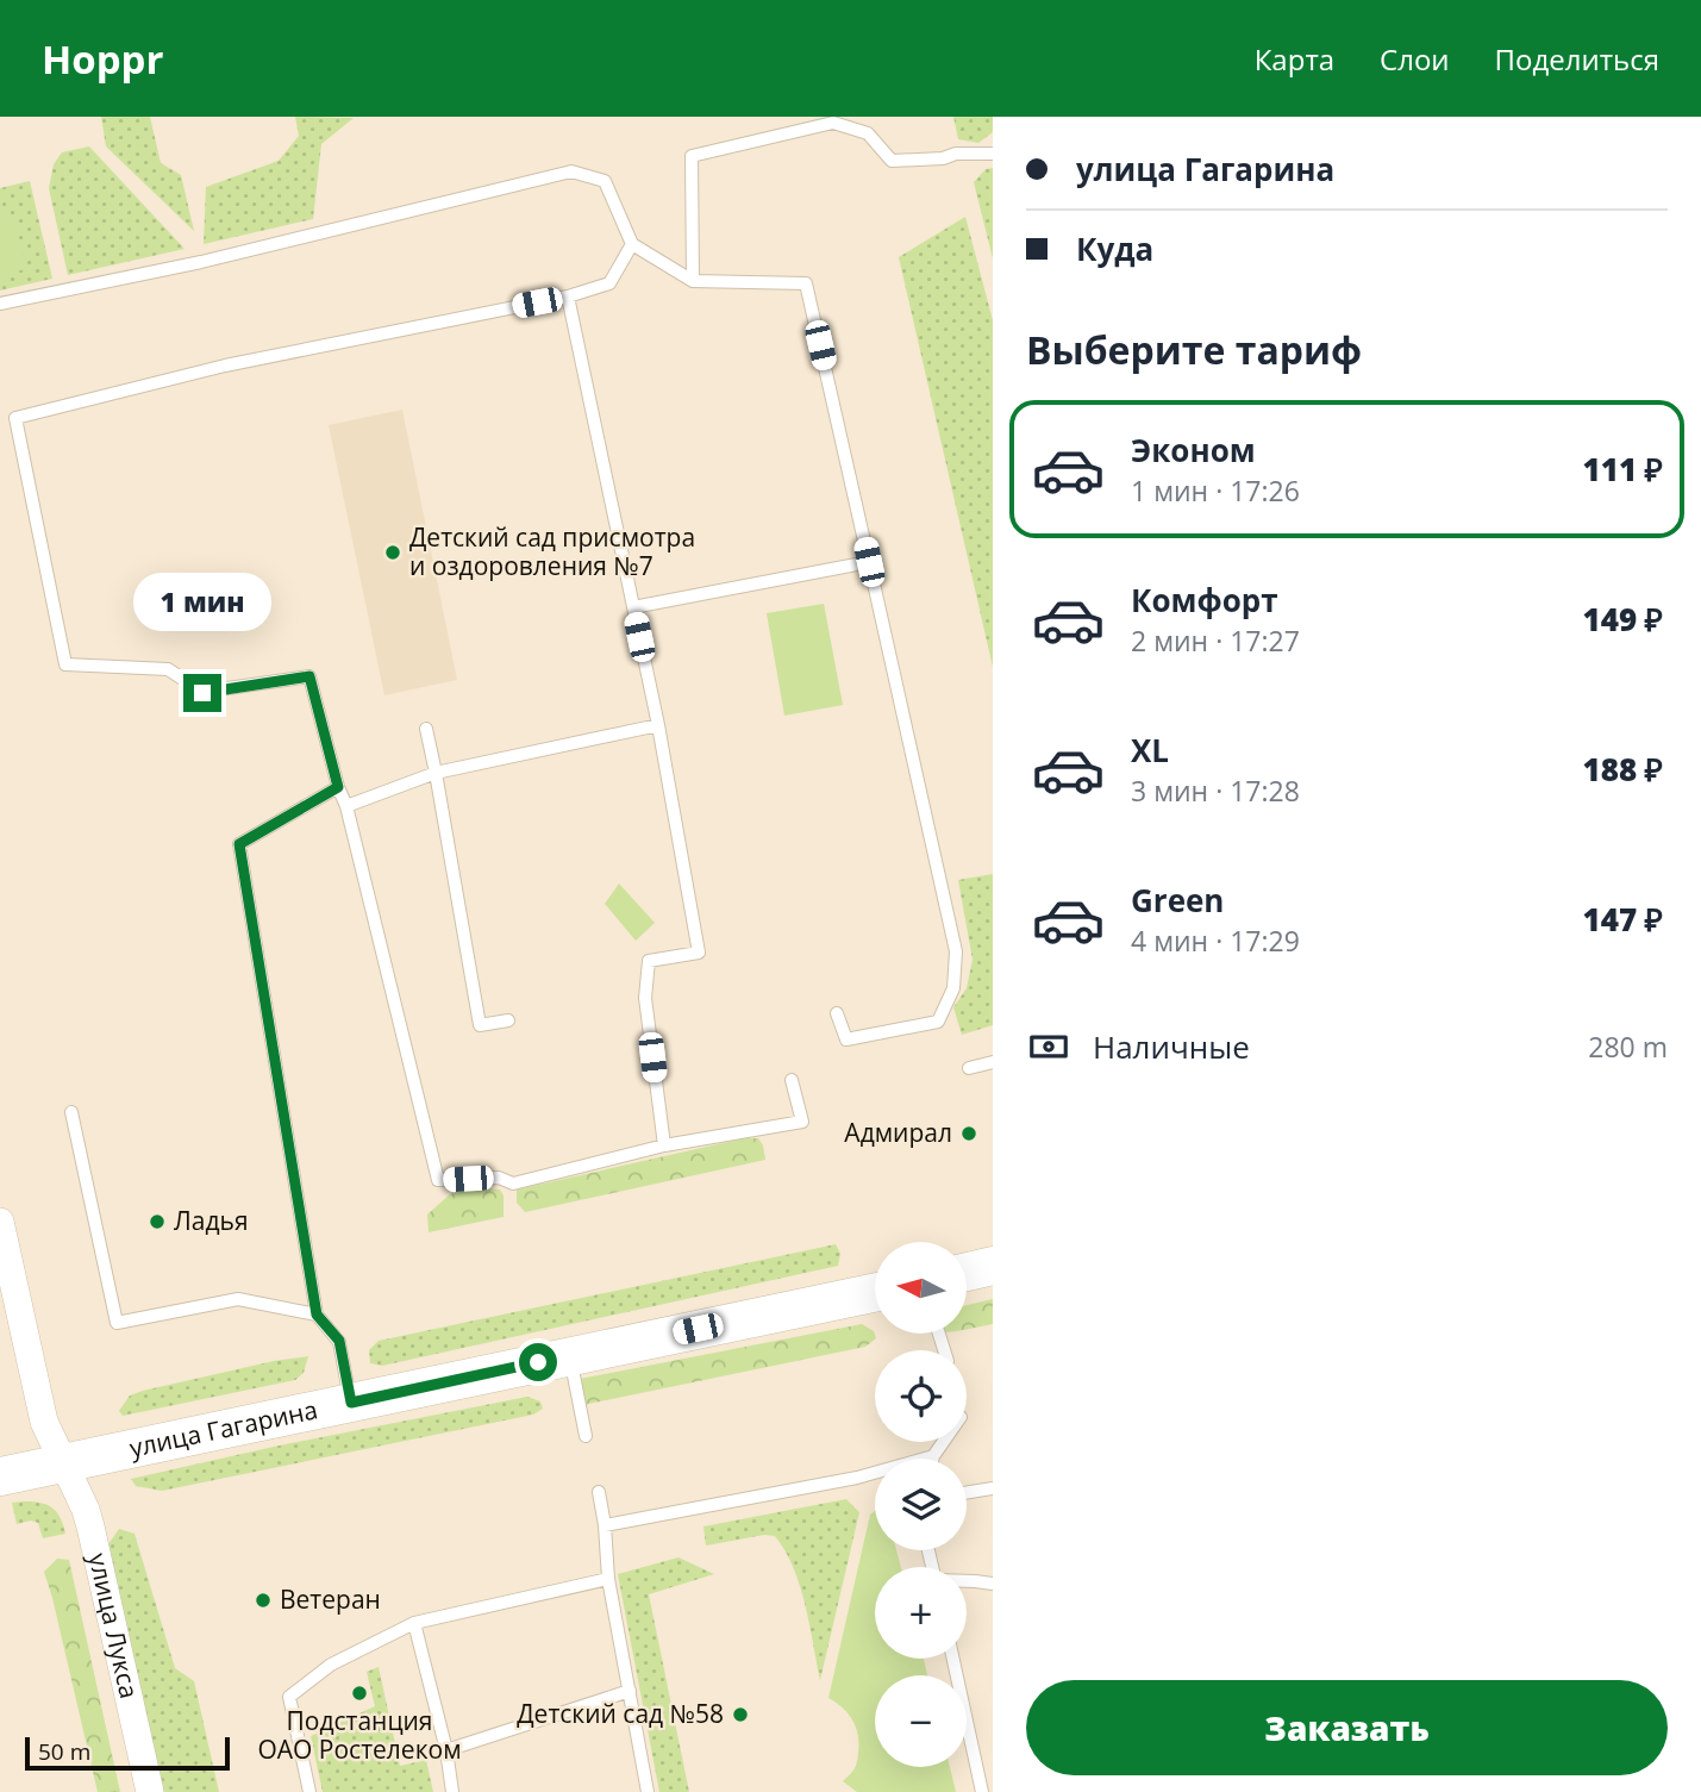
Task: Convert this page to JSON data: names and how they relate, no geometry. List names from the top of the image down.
{
  "streets": {
    "main road": ["улица Гагарина"],
    "street": ["улица Лукса"]
  },
  "crossings": [
    ["улица Гагарина", "улица Лукса"]
  ],
  "places": [
    "Детский сад присмотра и оздоровления №7",
    "Адмирал",
    "Ладья",
    "Ветеран",
    "Подстанция ОАО Ростелеком",
    "Детский сад №58"
  ],
  "scale_bar": "50 m",
  "north": "left",
  "page": {
    "header": "Hoppr",
    "nav": ["Карта", "Слои", "Поделиться"],
    "banner": ["улица Гагарина", "Куда"],
    "heading": "Выберите тариф",
    "list": [
      {
        "name": "Эконом",
        "note": "1 мин · 17:26",
        "value": "111 ₽"
      },
      {
        "name": "Комфорт",
        "note": "2 мин · 17:27",
        "value": "149 ₽"
      },
      {
        "name": "XL",
        "note": "3 мин · 17:28",
        "value": "188 ₽"
      },
      {
        "name": "Green",
        "note": "4 мин · 17:29",
        "value": "147 ₽"
      }
    ],
    "bubble": "1 мин",
    "pay": ["Наличные", "280 m"],
    "map_buttons": ["+", "−"],
    "buttons": "Заказать",
    "scale": "50 m"
  }
}
